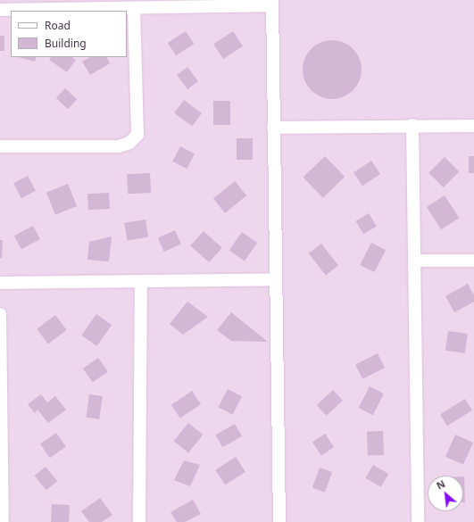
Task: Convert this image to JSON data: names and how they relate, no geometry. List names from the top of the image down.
{
  "legend": ["Road", "Building"],
  "north": "top left"
}
